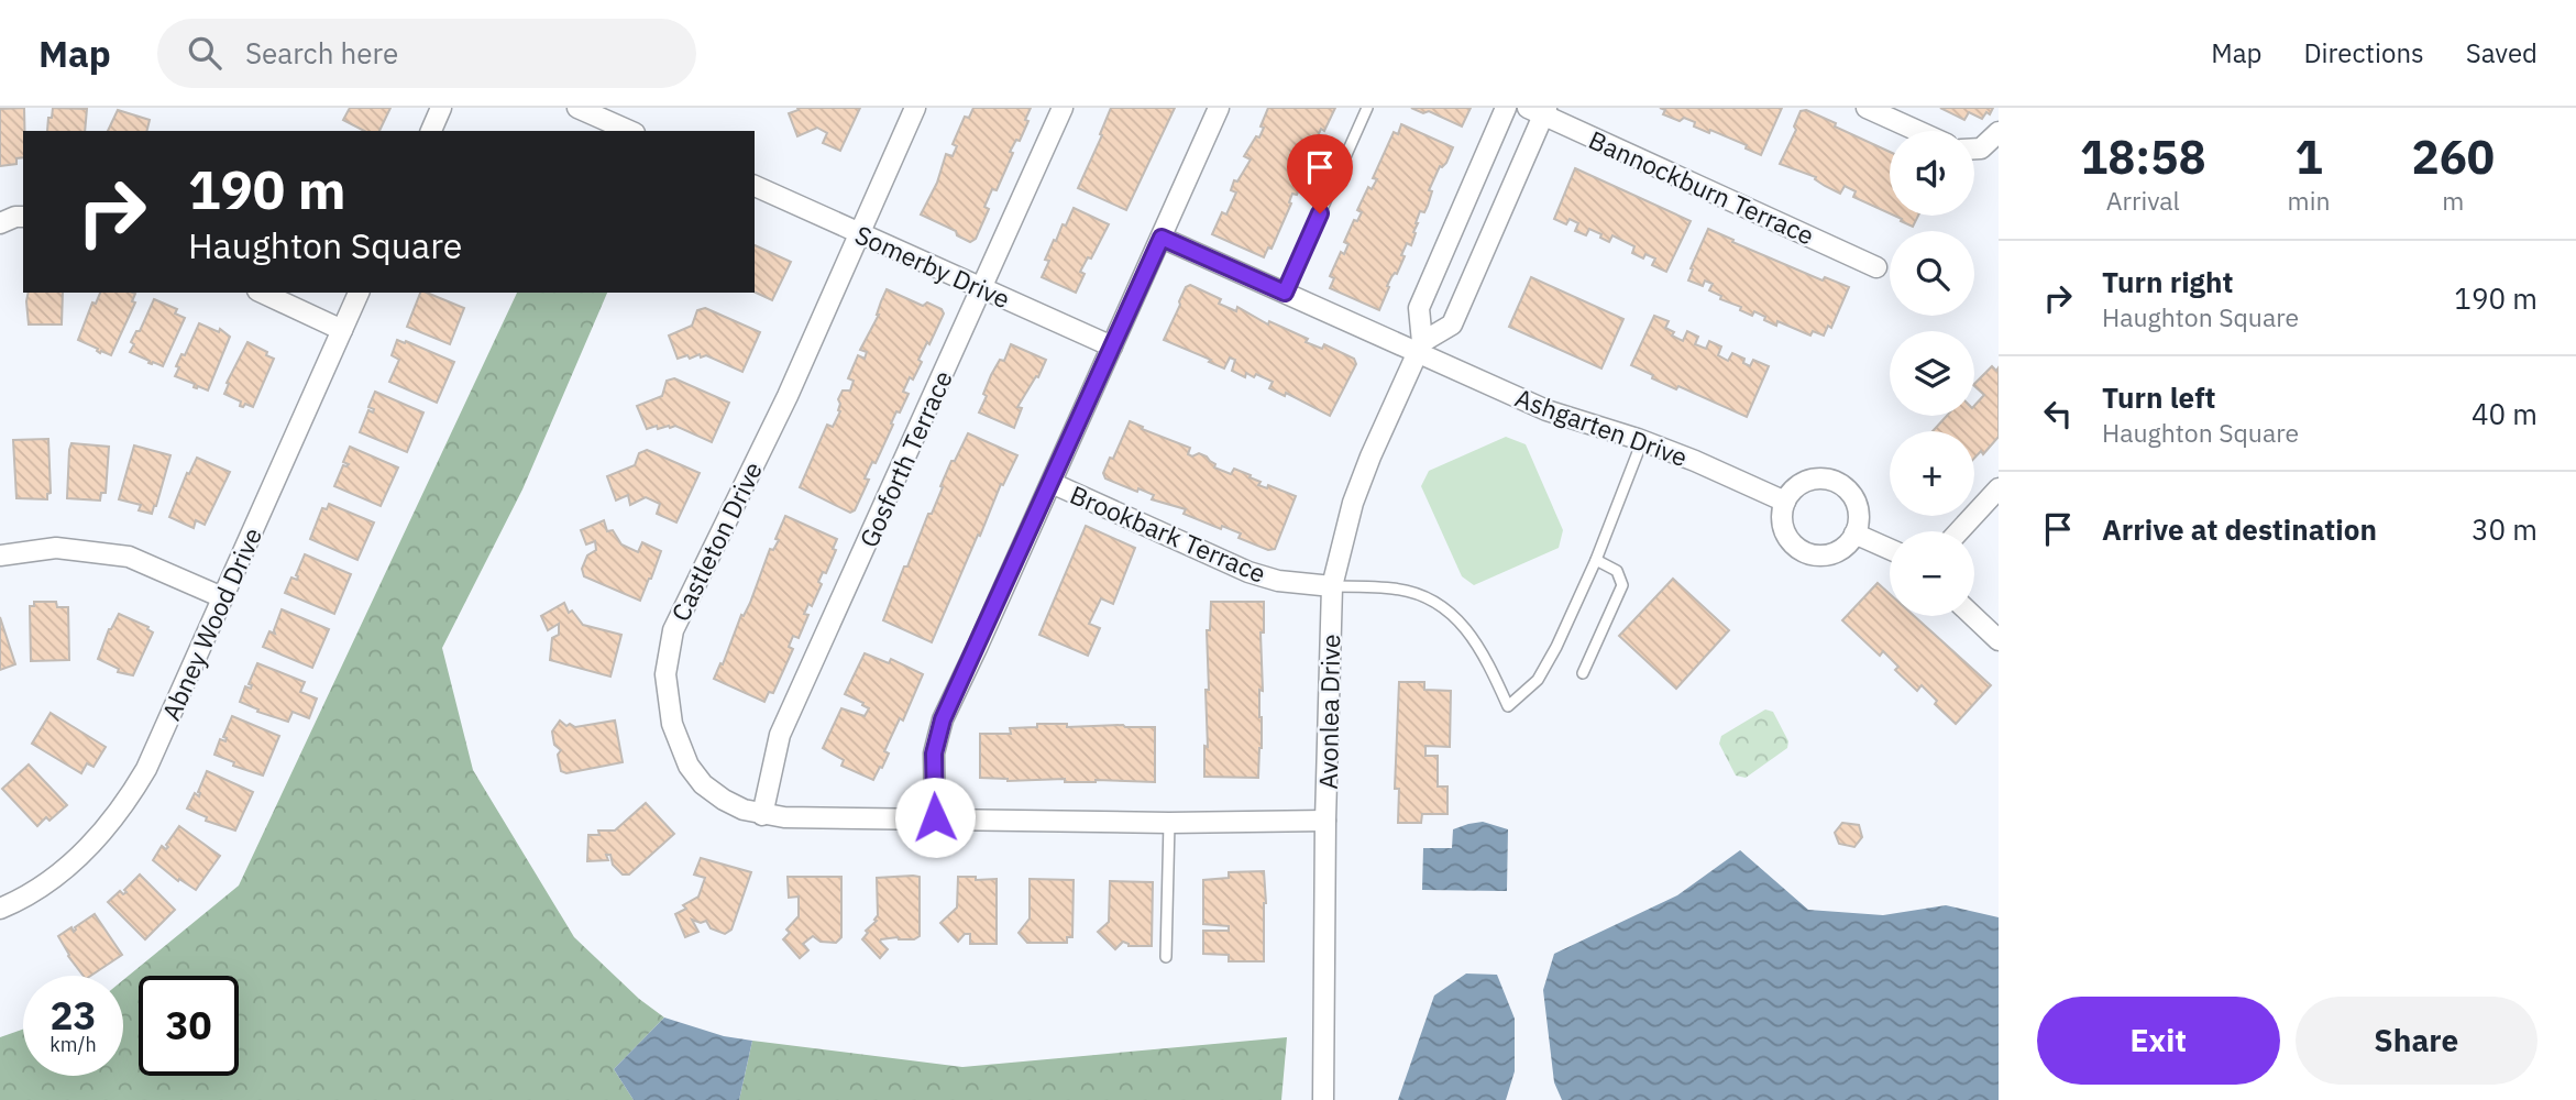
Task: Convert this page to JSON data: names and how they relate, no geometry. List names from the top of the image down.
{
  "streets": {
    "street": [
      "Bannockburn Terrace",
      "Somerby Drive",
      "Ashgarten Drive",
      "Gosforth Terrace",
      "Brookbark Terrace",
      "Castleton Drive",
      "Abney Wood Drive",
      "Avonlea Drive"
    ]
  },
  "crossings": [
    ["Somerby Drive", "Gosforth Terrace"],
    ["Somerby Drive", "Castleton Drive"],
    ["Ashgarten Drive", "Avonlea Drive"],
    ["Gosforth Terrace", "Castleton Drive"],
    ["Brookbark Terrace", "Avonlea Drive"],
    ["Castleton Drive", "Avonlea Drive"]
  ],
  "page": {
    "header": "Map",
    "search": "Search here",
    "nav": ["Map", "Directions", "Saved"],
    "eta": [
      "18:58",
      "Arrival",
      "1",
      "min",
      "260",
      "m"
    ],
    "map_buttons": ["+", "−"],
    "turn": ["190 m", "Haughton Square"],
    "list": [
      {
        "name": "Turn right",
        "note": "Haughton Square",
        "value": "190 m"
      },
      {
        "name": "Turn left",
        "note": "Haughton Square",
        "value": "40 m"
      },
      {
        "name": "Arrive at destination",
        "value": "30 m"
      }
    ],
    "speed": "23 km/h",
    "limit": "30",
    "buttons": ["Exit", "Share"]
  }
}
